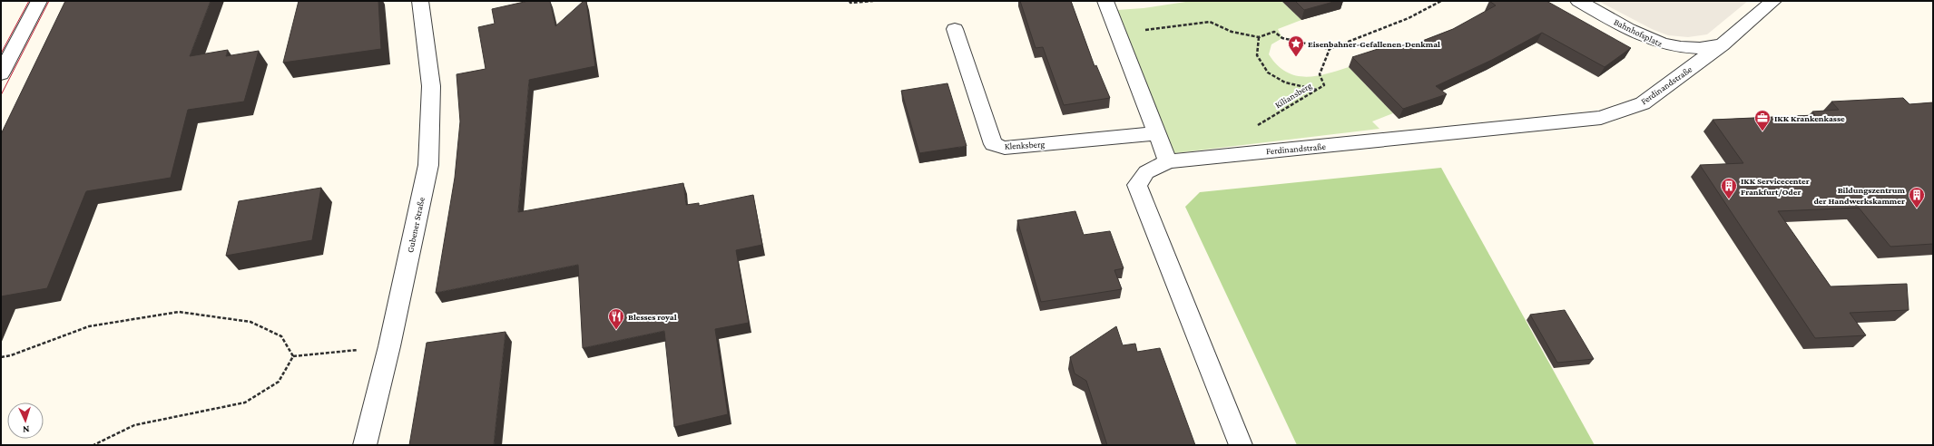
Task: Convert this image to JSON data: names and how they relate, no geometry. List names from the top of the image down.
{
  "streets": {
    "street": [
      "Bahnhofsplatz",
      "Ferdinandstraße",
      "Klenksberg",
      "Gubener Straße"
    ],
    "path": ["Kiliansberg"]
  },
  "crossings": [
    ["Bahnhofsplatz", "Ferdinandstraße"]
  ],
  "places": {
    "place": ["Eisenbahner-Gefallenen-Denkmal"],
    "office": ["IKK Krankenkasse"],
    "building": ["IKK Servicecenter Frankfurt/Oder", "Bildungszentrum der Handwerkskammer"],
    "restaurant": ["Blesses royal"]
  },
  "north": "bottom"
}
